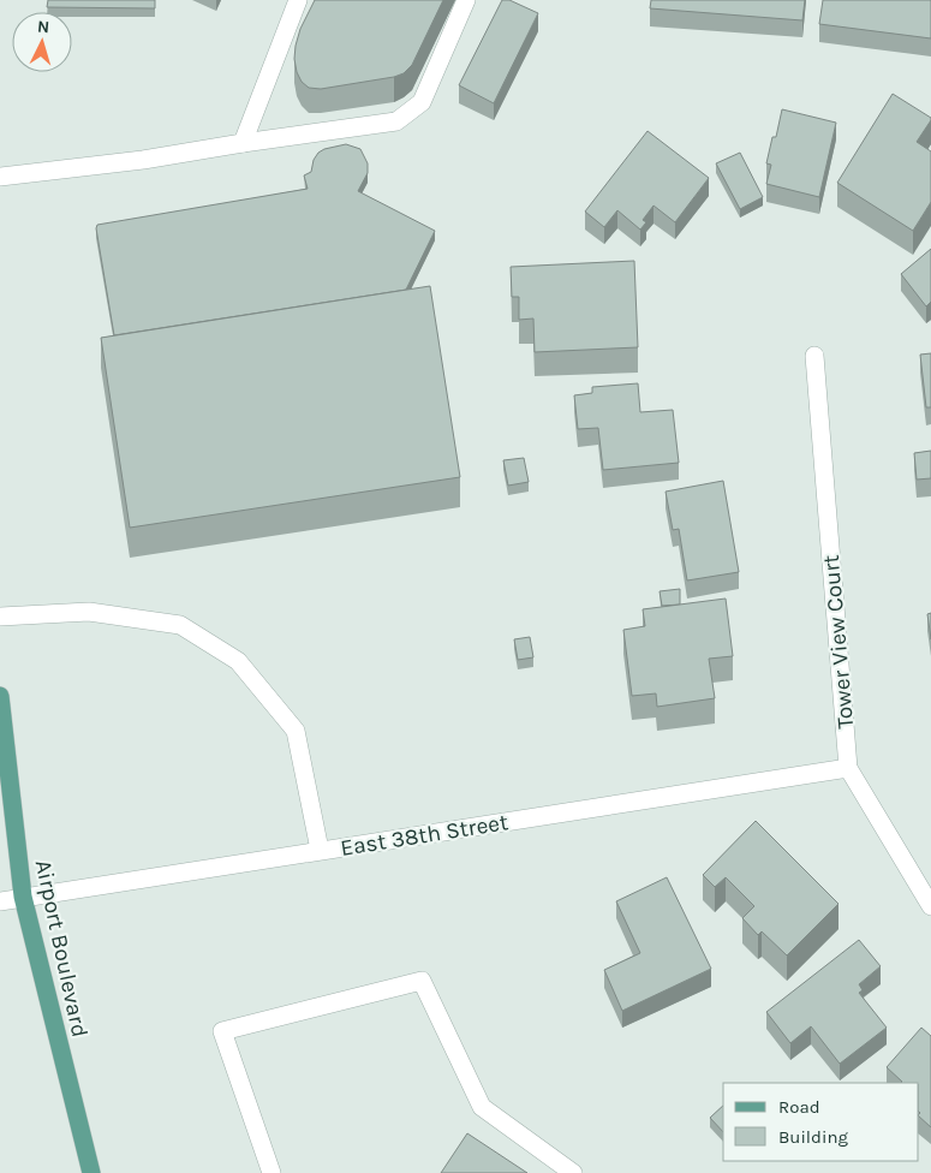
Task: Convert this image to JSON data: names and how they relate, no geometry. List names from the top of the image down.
{
  "streets": {
    "main road": ["Airport Boulevard"],
    "street": ["Tower View Court", "East 38th Street"]
  },
  "crossings": [
    ["Tower View Court", "East 38th Street"],
    ["East 38th Street", "Airport Boulevard"]
  ],
  "legend": ["Road", "Building"],
  "north": "top"
}
